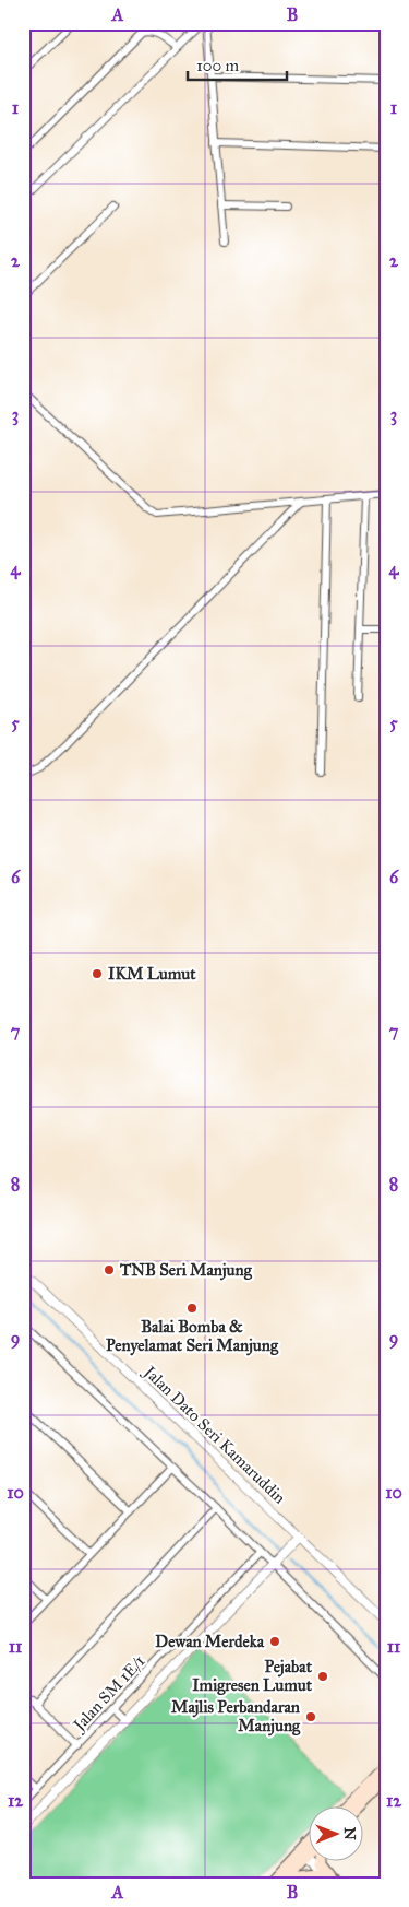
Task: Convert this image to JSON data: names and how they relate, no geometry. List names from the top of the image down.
{
  "streets": {
    "street": ["Jalan Dato Seri Kamaruddin", "Jalan SM 1E/1"]
  },
  "places": [
    "IKM Lumut",
    "TNB Seri Manjung",
    "Balai Bomba & Penyelamat Seri Manjung",
    "Dewan Merdeka",
    "Pejabat Imigresen Lumut",
    "Majlis Perbandaran Manjung"
  ],
  "scale_bar": "100 m",
  "north": "right",
  "grid": {
    "columns": ["A", "B"],
    "rows": [
      "1",
      "2",
      "3",
      "4",
      "5",
      "6",
      "7",
      "8",
      "9",
      "10",
      "11",
      "12"
    ]
  }
}
